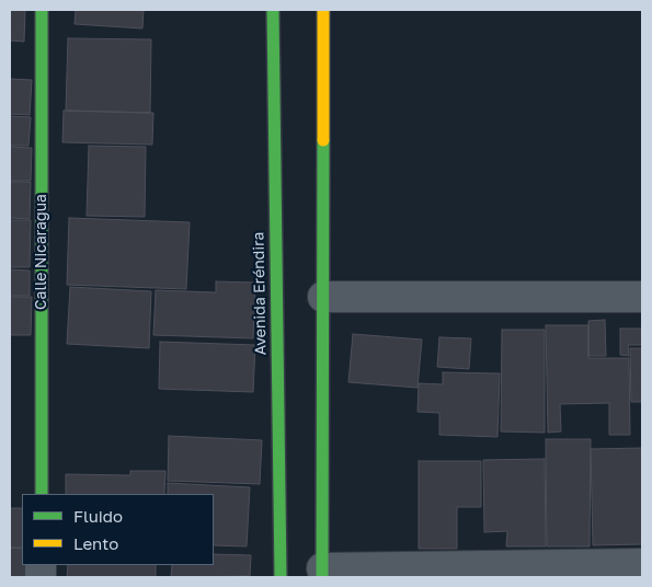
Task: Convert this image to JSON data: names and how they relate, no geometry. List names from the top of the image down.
{
  "streets": {
    "street": ["Calle Nicaragua", "Avenida Eréndira"]
  },
  "legend": ["Fluido", "Lento"]
}
